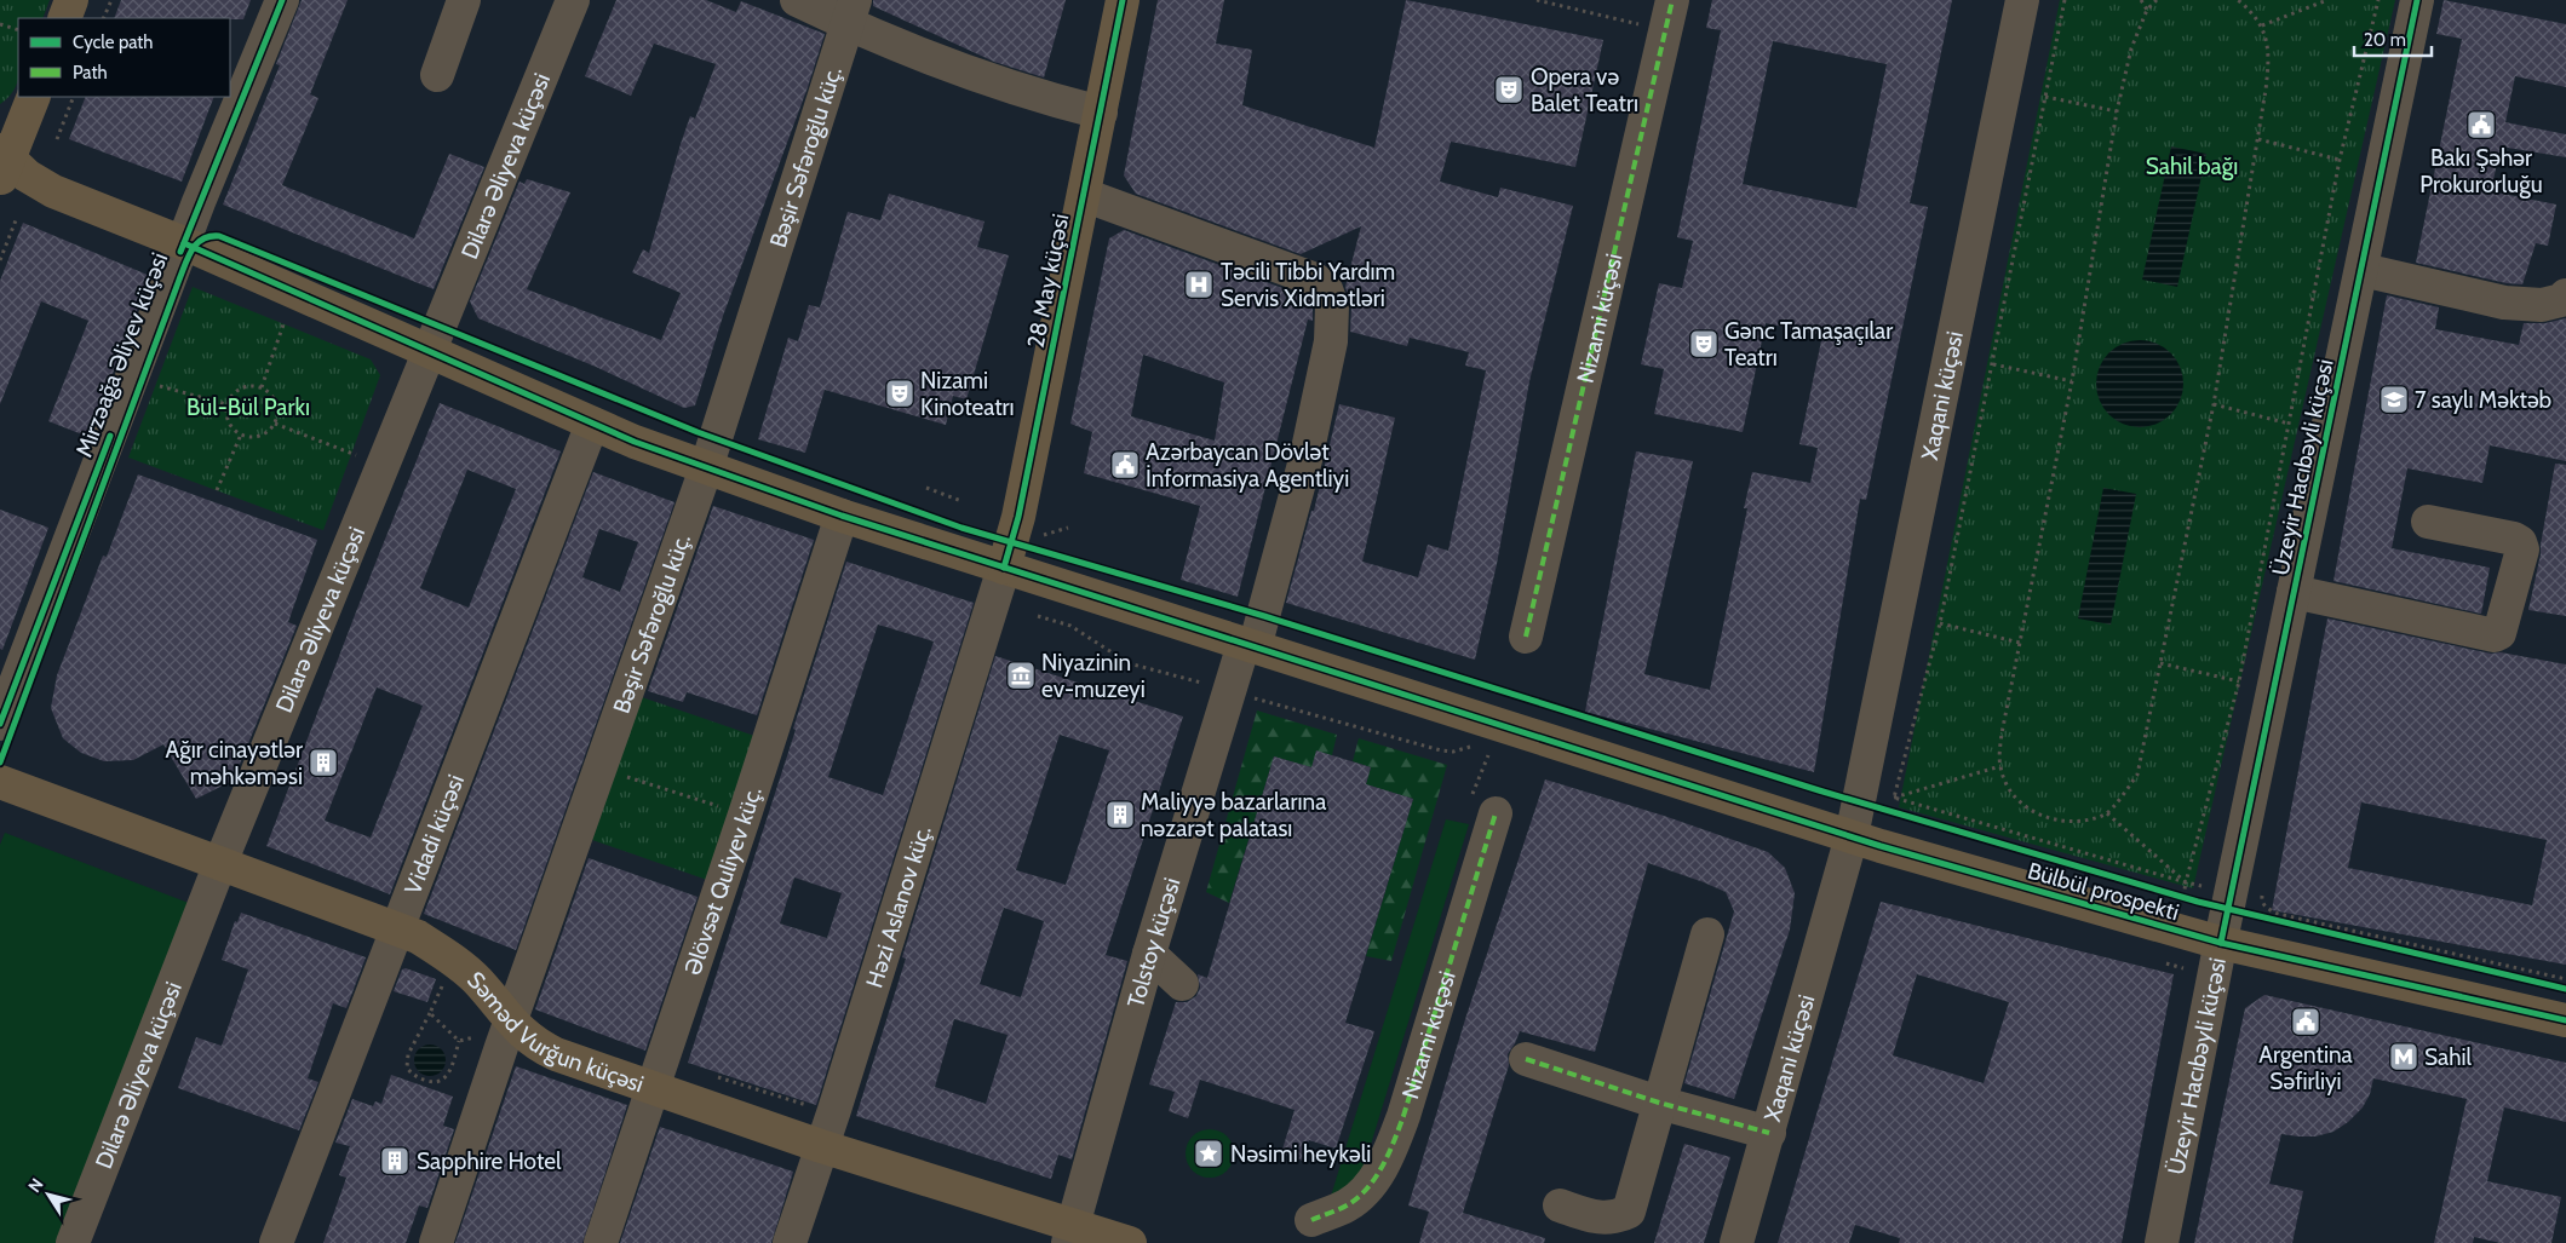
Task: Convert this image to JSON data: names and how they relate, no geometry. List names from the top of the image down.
{
  "streets": {
    "main road": ["28 May küçəsi", "Bülbül prospekti", "Səməd Vurğun küçəsi"],
    "street": [
      "Bəşir Səfəroğlu küç.",
      "Dilarə Əliyeva küçəsi",
      "Nizami küçəsi",
      "Mirzəağa Əliyev küçəsi",
      "Xaqani küçəsi",
      "Üzeyir Hacıbəyli küçəsi",
      "Vidadi küçəsi",
      "Əlövsət Quliyev küç.",
      "Həzi Aslanov küç.",
      "Tolstoy küçəsi"
    ]
  },
  "crossings": [
    ["Bəşir Səfəroğlu küç.", "Səməd Vurğun küçəsi"],
    ["Dilarə Əliyeva küçəsi", "Səməd Vurğun küçəsi"],
    ["28 May küçəsi", "Həzi Aslanov küç."],
    ["28 May küçəsi", "Tolstoy küçəsi"],
    ["Xaqani küçəsi", "Bülbül prospekti"],
    ["Üzeyir Hacıbəyli küçəsi", "Bülbül prospekti"],
    ["Vidadi küçəsi", "Səməd Vurğun küçəsi"],
    ["Əlövsət Quliyev küç.", "Səməd Vurğun küçəsi"],
    ["Bülbül prospekti", "Tolstoy küçəsi"],
    ["Həzi Aslanov küç.", "Səməd Vurğun küçəsi"],
    ["Tolstoy küçəsi", "Səməd Vurğun küçəsi"]
  ],
  "parks": ["Sahil bağı", "Bül-Bül Parkı"],
  "places": {
    "theatre": ["Opera və Balet Teatrı", "Gənc Tamaşaçılar Teatrı", "Nizami Kinoteatrı"],
    "public building": ["Bakı Şəhər Prokurorluğu", "Azərbaycan Dövlət İnformasiya Agentliyi", "Argentina Səfirliyi"],
    "hospital": ["Təcili Tibbi Yardım Servis Xidmətləri"],
    "school or university": ["7 saylı Məktəb"],
    "museum": ["Niyazinin ev-muzeyi"],
    "building": ["Ağır cinayətlər məhkəməsi", "Maliyyə bazarlarına nəzarət palatası", "Sapphire Hotel"],
    "metro station": ["Sahil"],
    "place": ["Nəsimi heykəli"]
  },
  "legend": ["Cycle path", "Path"],
  "scale_bar": "20 m",
  "north": "top left"
}
